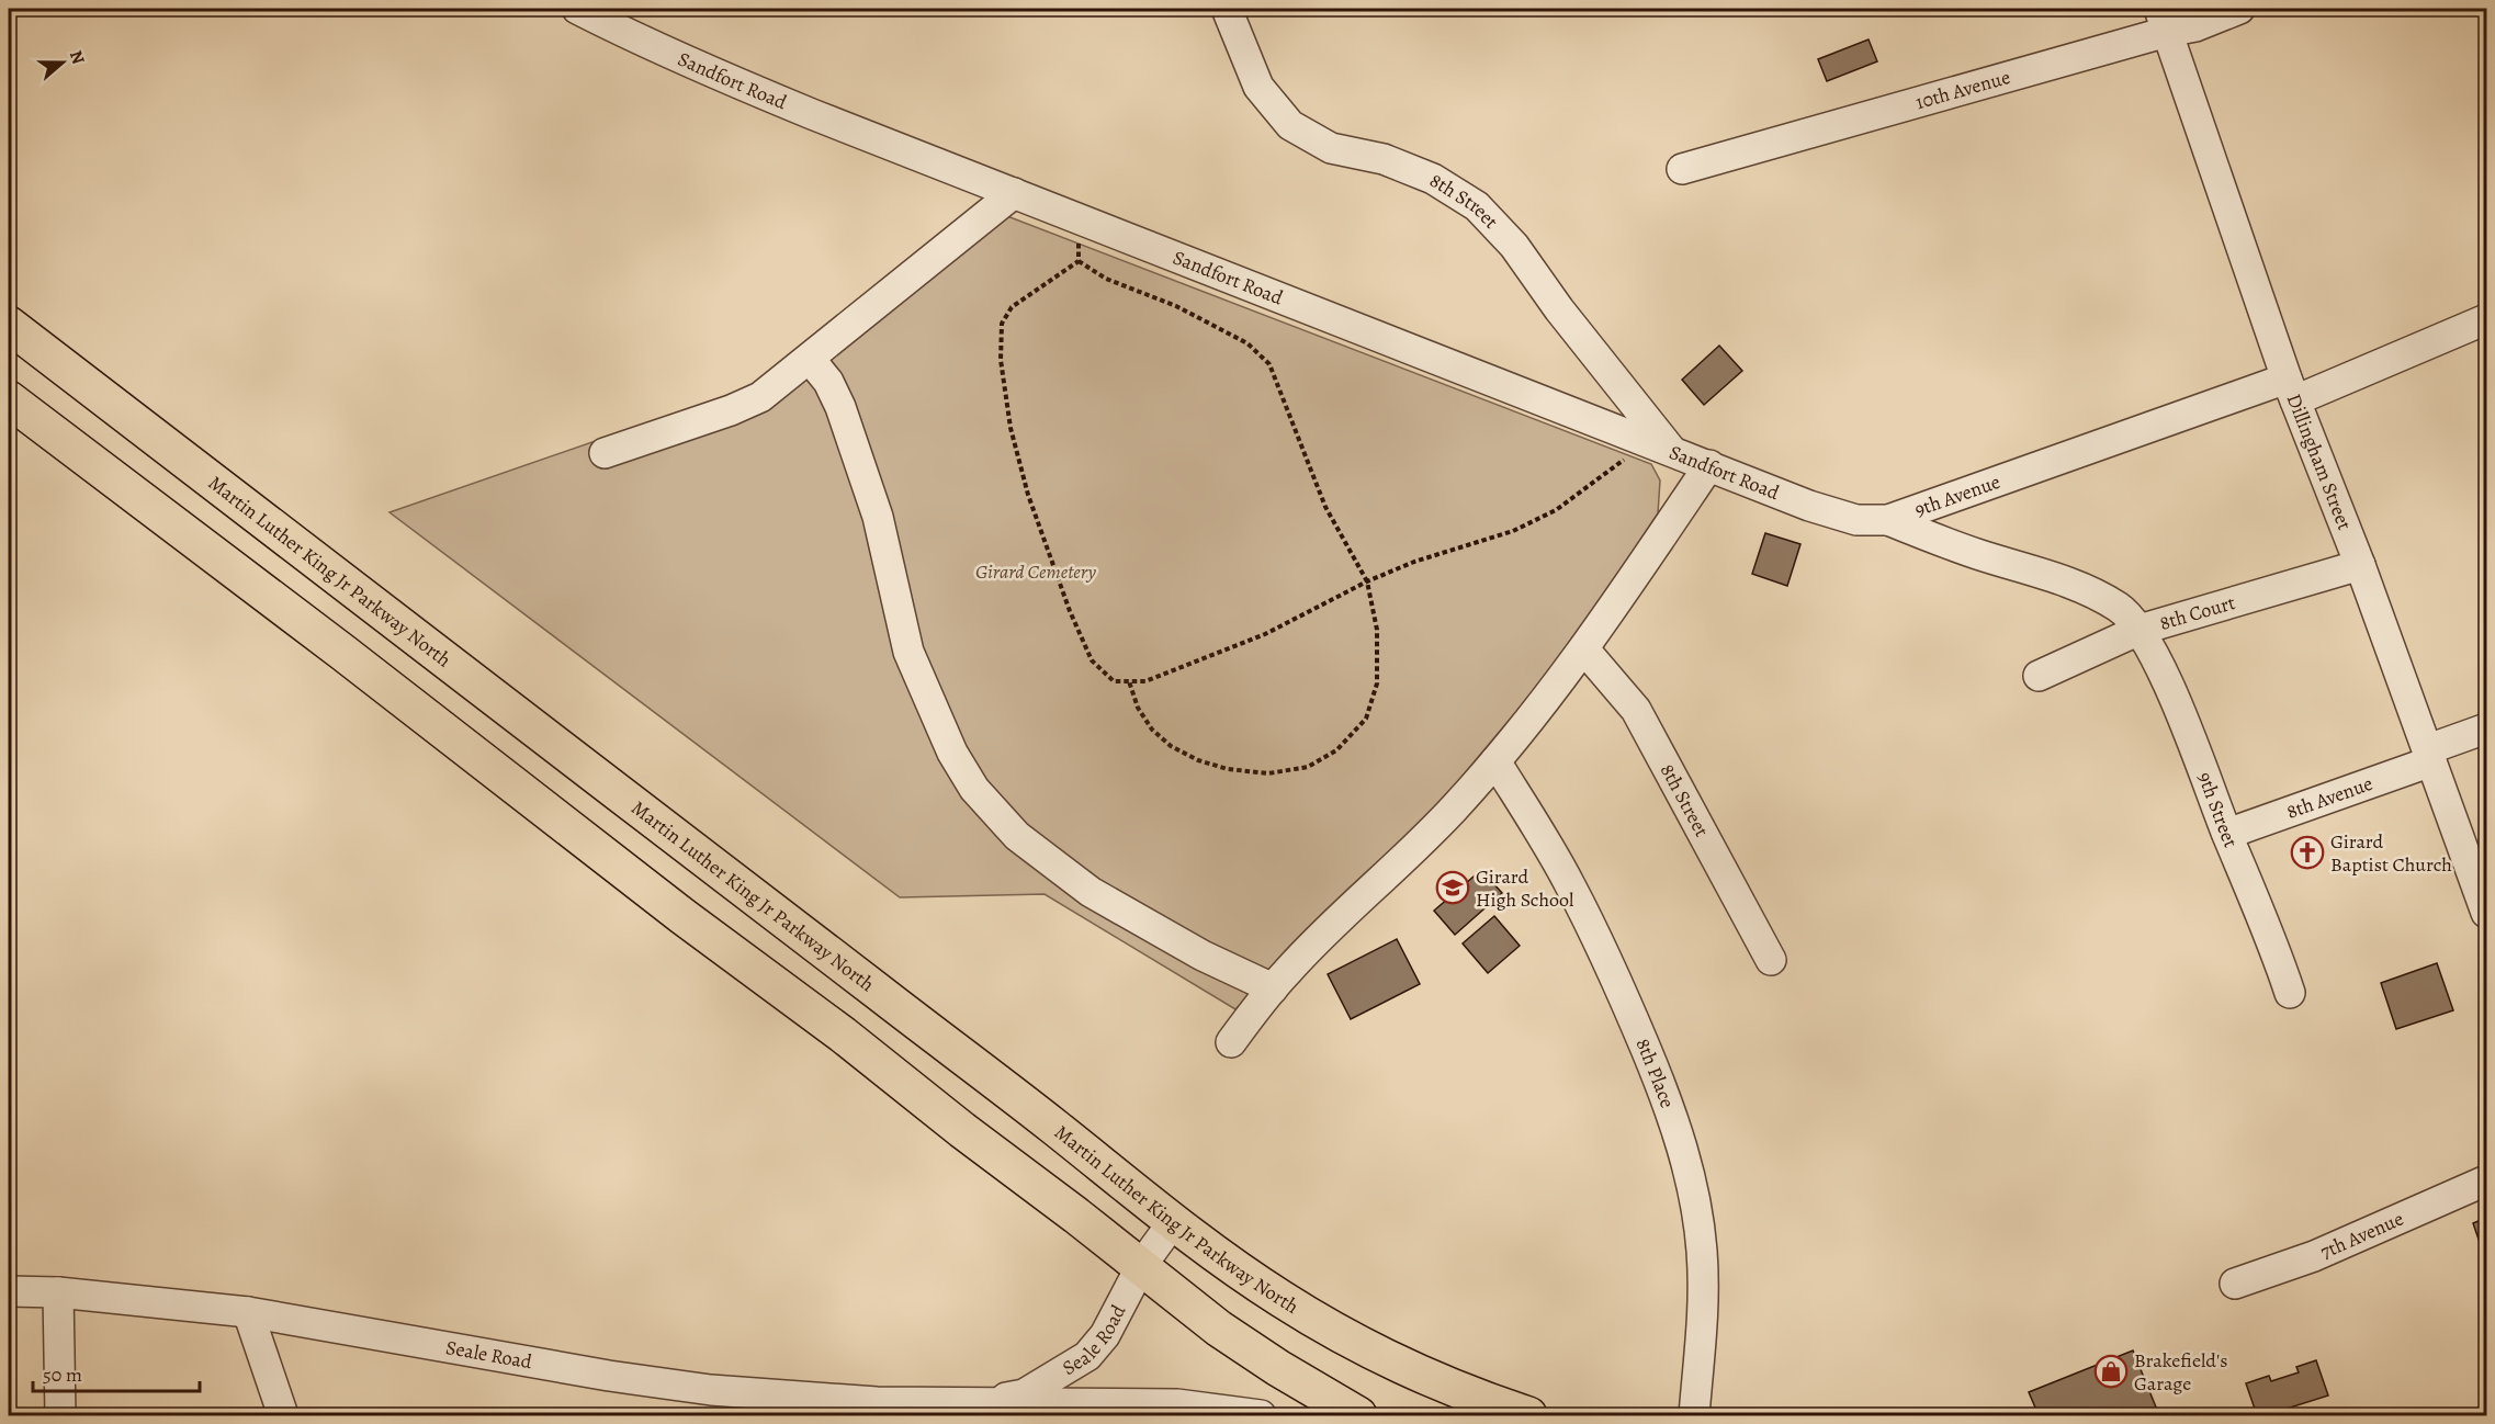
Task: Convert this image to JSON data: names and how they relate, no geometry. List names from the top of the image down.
{
  "streets": {
    "main road": ["Martin Luther King Jr Parkway North"],
    "street": [
      "Sandfort Road",
      "10th Avenue",
      "8th Street",
      "Dillingham Street",
      "9th Avenue",
      "8th Court",
      "8th Avenue",
      "9th Street",
      "8th Place",
      "7th Avenue",
      "Seale Road"
    ]
  },
  "crossings": [
    ["Sandfort Road", "8th Street"],
    ["Sandfort Road", "9th Avenue"],
    ["10th Avenue", "Dillingham Street"],
    ["Dillingham Street", "9th Avenue"],
    ["Dillingham Street", "8th Court"],
    ["Dillingham Street", "8th Avenue"],
    ["9th Avenue", "8th Court"],
    ["9th Avenue", "9th Street"],
    ["Martin Luther King Jr Parkway North", "Seale Road"],
    ["8th Court", "9th Street"],
    ["8th Avenue", "9th Street"]
  ],
  "parks": ["Girard Cemetery"],
  "places": {
    "church": ["Girard Baptist Church"],
    "school or university": ["Girard High School"],
    "shop": ["Brakefield's Garage"]
  },
  "scale_bar": "50 m",
  "north": "right"
}
